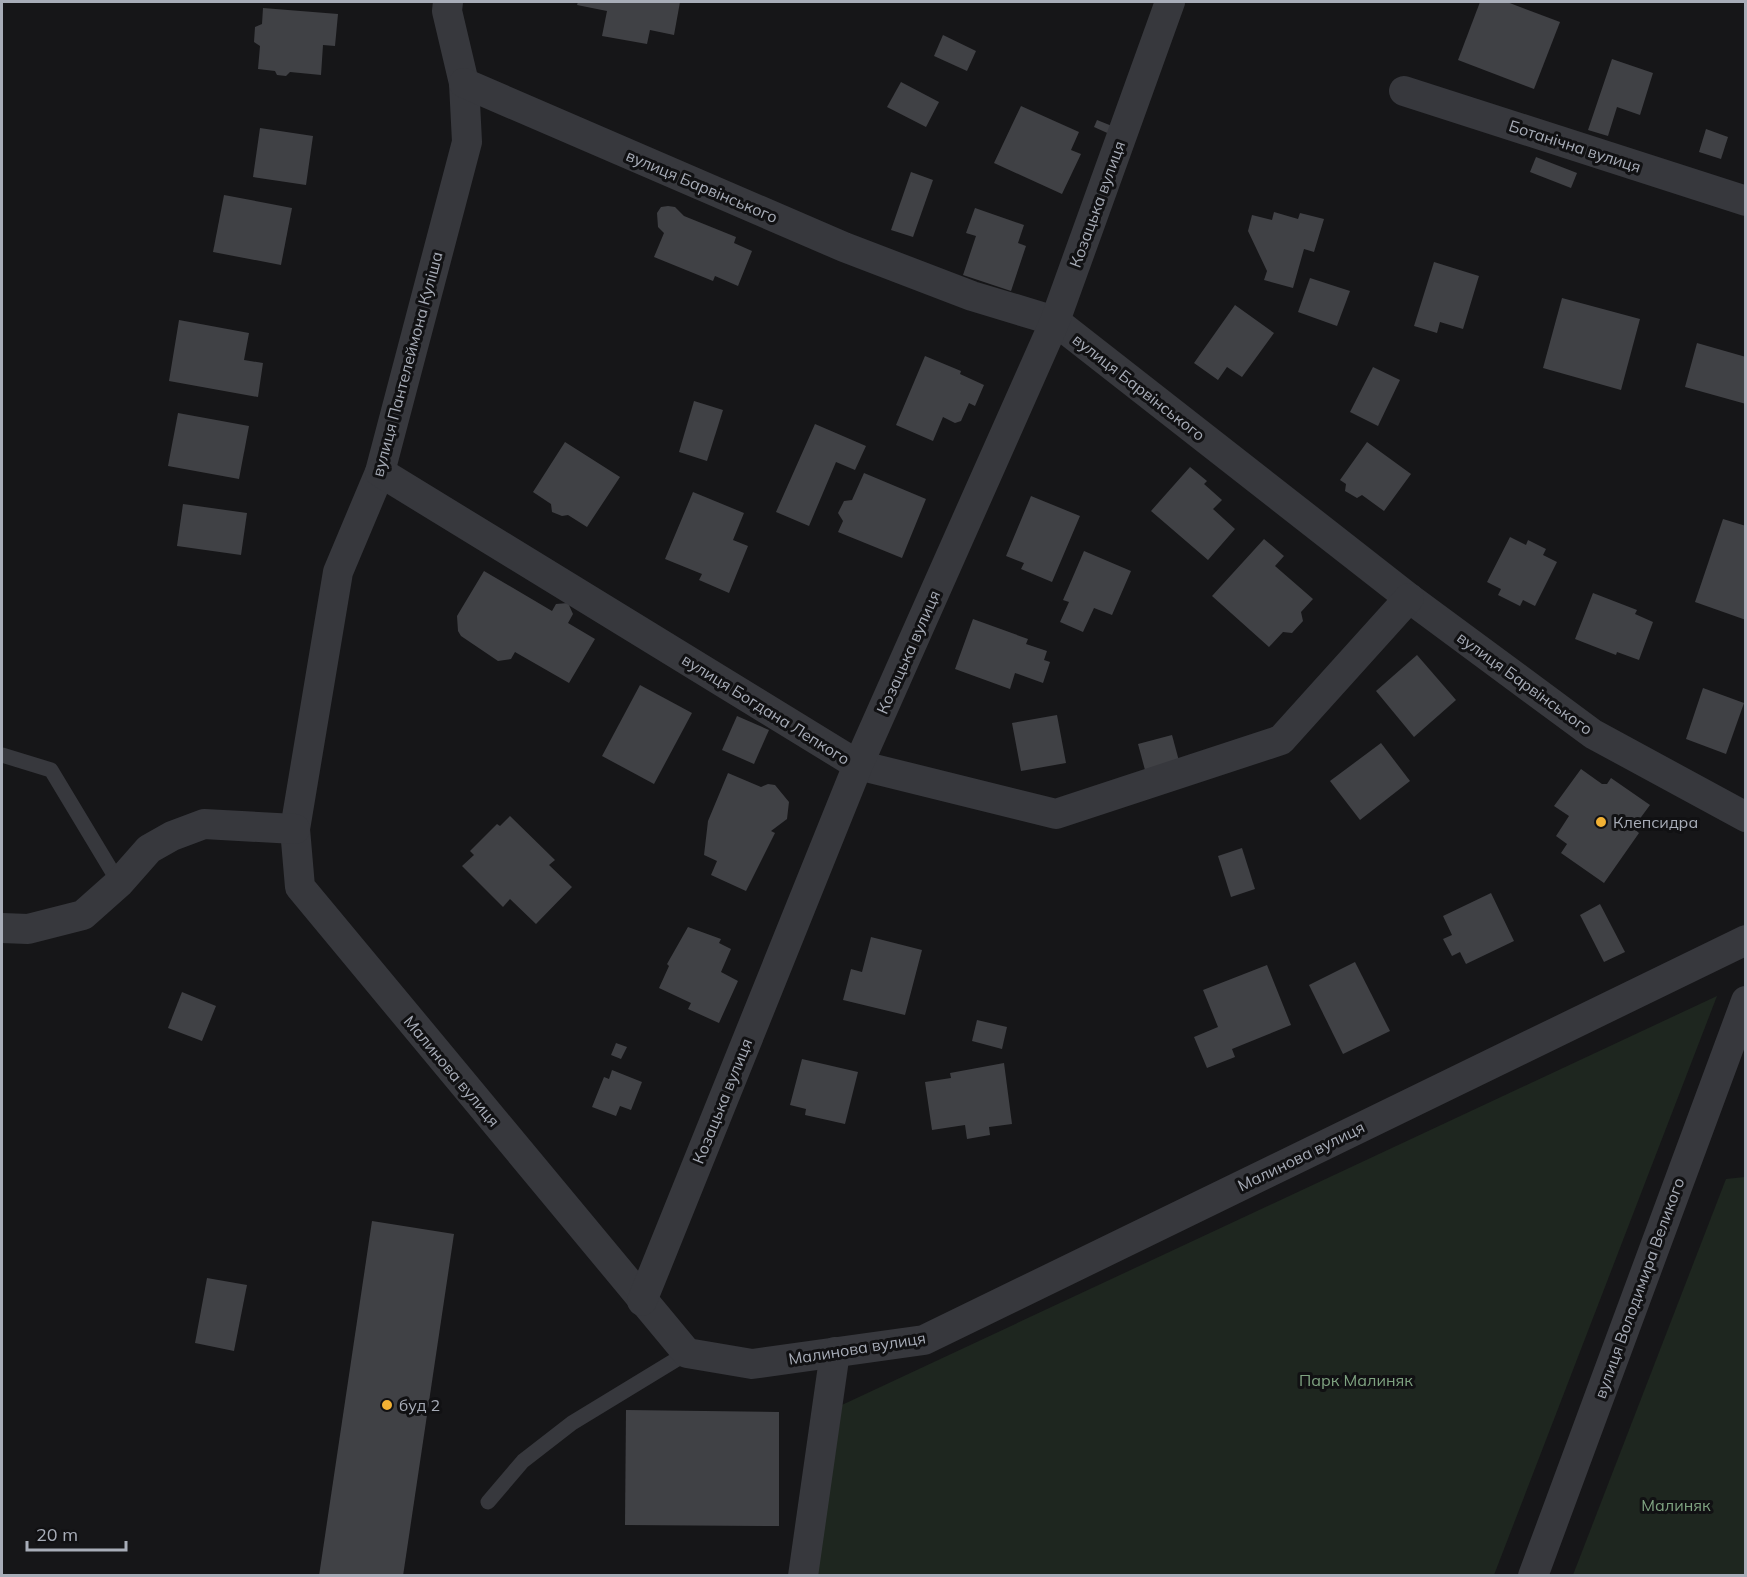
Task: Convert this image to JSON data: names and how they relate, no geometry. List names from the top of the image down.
{
  "streets": {
    "street": [
      "Ботанічна вулиця",
      "вулиця Барвінського",
      "Козацька вулиця",
      "вулиця Пантелеймона Куліша",
      "вулиця Богдана Лепкого",
      "Малинова вулиця",
      "вулиця Володимира Великого"
    ]
  },
  "crossings": [
    ["вулиця Барвінського", "Козацька вулиця"],
    ["вулиця Барвінського", "вулиця Пантелеймона Куліша"],
    ["вулиця Барвінського", "вулиця Богдана Лепкого"],
    ["Козацька вулиця", "вулиця Богдана Лепкого"],
    ["Козацька вулиця", "Малинова вулиця"],
    ["вулиця Пантелеймона Куліша", "вулиця Богдана Лепкого"],
    ["вулиця Пантелеймона Куліша", "Малинова вулиця"]
  ],
  "parks": ["Парк Малиняк", "Малиняк"],
  "places": ["Клепсидра", "буд 2"],
  "scale_bar": "20 m"
}
